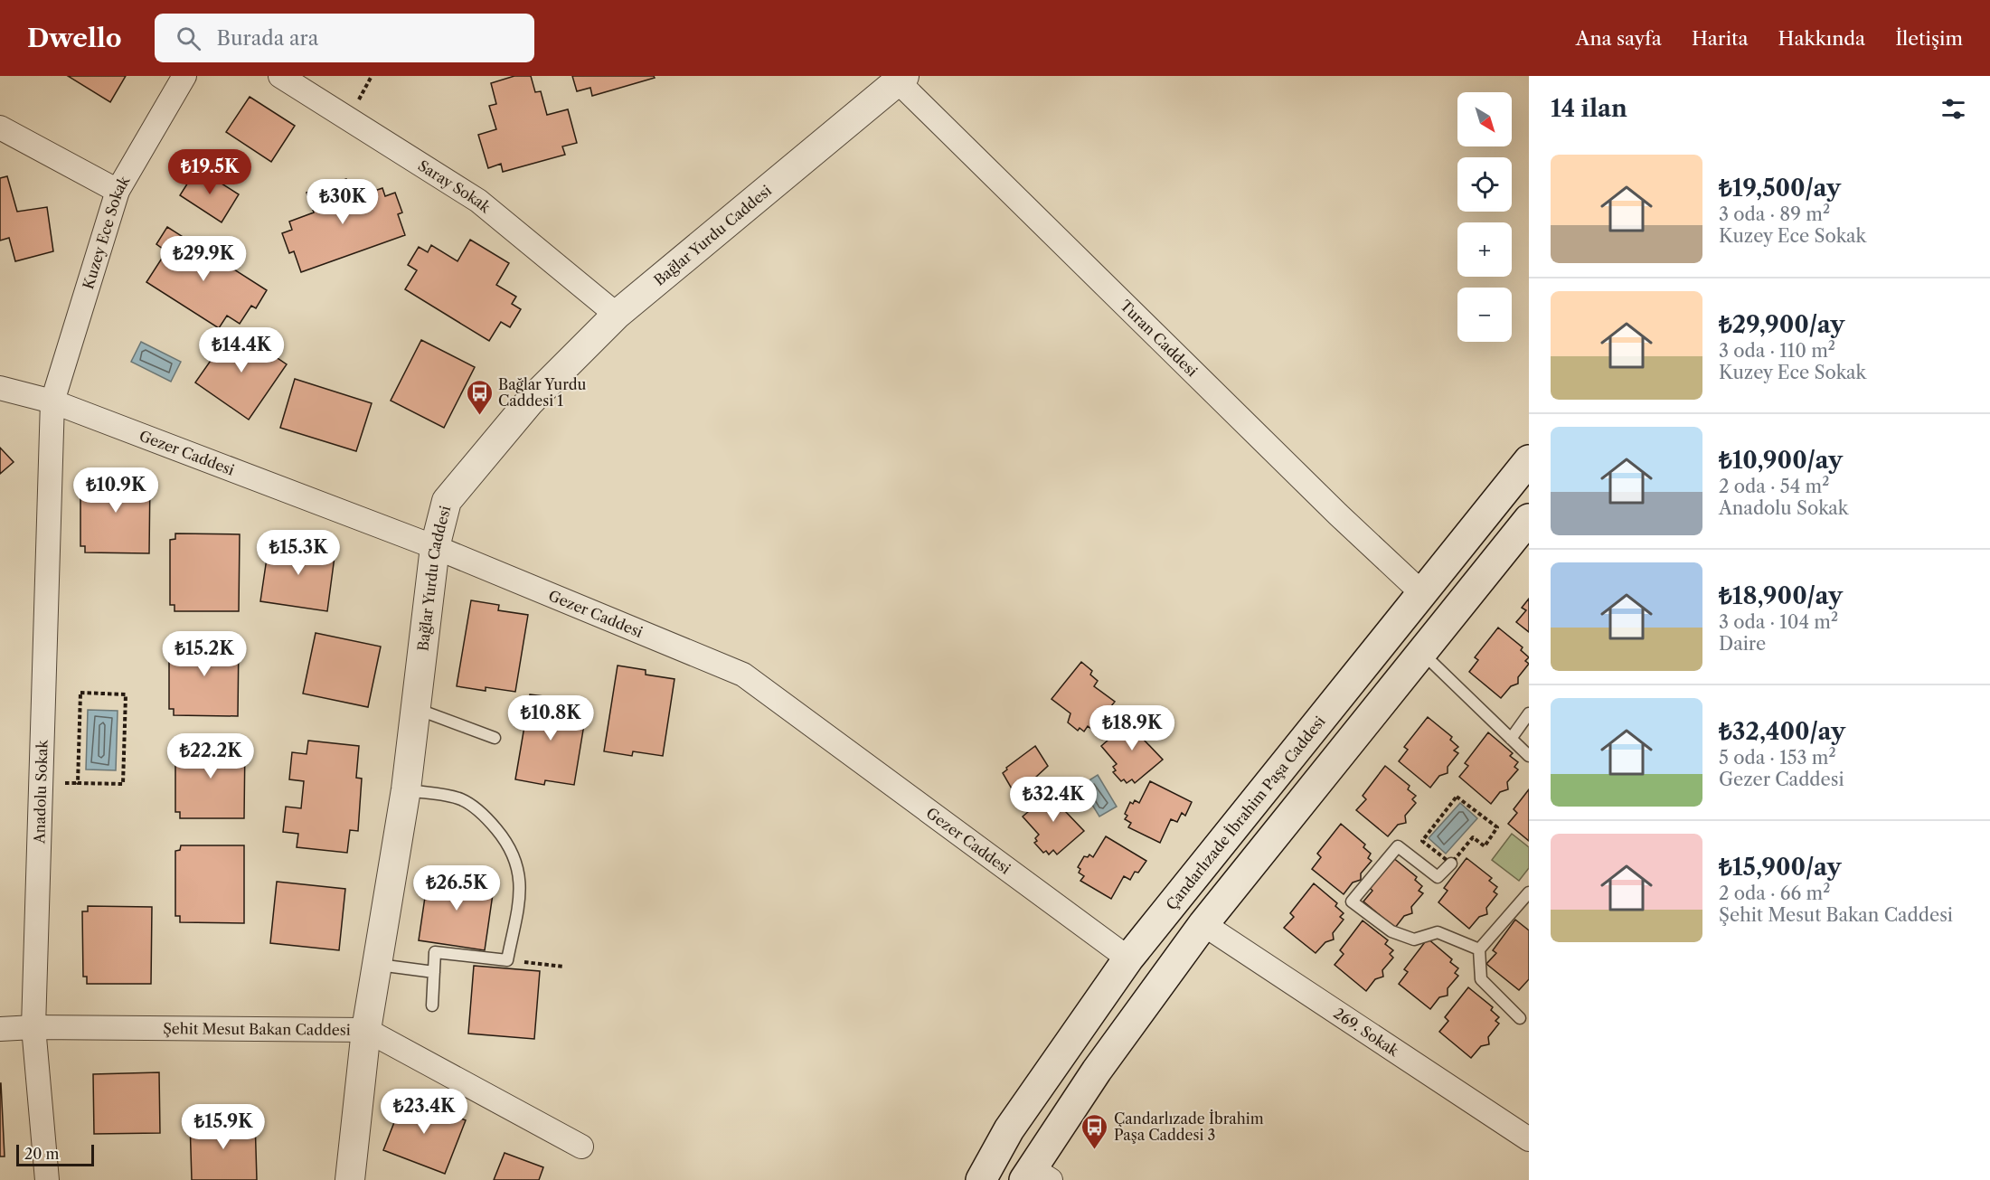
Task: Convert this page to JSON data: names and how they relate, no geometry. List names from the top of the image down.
{
  "streets": {
    "main road": ["Çandarlızade İbrahim Paşa Caddesi"],
    "street": [
      "Saray Sokak",
      "Kuzey Ece Sokak",
      "Bağlar Yurdu Caddesi",
      "Turan Caddesi",
      "Gezer Caddesi",
      "Anadolu Sokak",
      "Şehit Mesut Bakan Caddesi",
      "269. Sokak"
    ]
  },
  "crossings": [
    ["Saray Sokak", "Bağlar Yurdu Caddesi"],
    ["Kuzey Ece Sokak", "Gezer Caddesi"],
    ["Kuzey Ece Sokak", "Anadolu Sokak"],
    ["Bağlar Yurdu Caddesi", "Turan Caddesi"],
    ["Bağlar Yurdu Caddesi", "Gezer Caddesi"],
    ["Bağlar Yurdu Caddesi", "Şehit Mesut Bakan Caddesi"],
    ["Turan Caddesi", "Çandarlızade İbrahim Paşa Caddesi"],
    ["Gezer Caddesi", "Anadolu Sokak"],
    ["Gezer Caddesi", "Çandarlızade İbrahim Paşa Caddesi"],
    ["Anadolu Sokak", "Şehit Mesut Bakan Caddesi"]
  ],
  "places": {
    "bus stop": ["Bağlar Yurdu Caddesi 1", "Çandarlızade İbrahim Paşa Caddesi 3"]
  },
  "scale_bar": "20 m",
  "north": "bottom right",
  "page": {
    "header": "Dwello",
    "search": "Burada ara",
    "nav": [
      "Ana sayfa",
      "Harita",
      "Hakkında",
      "İletişim"
    ],
    "heading": "14 ilan",
    "map_buttons": ["+", "−"],
    "list": [
      {
        "name": "₺19,500/ay",
        "note": "3 oda · 89 m² · Kuzey Ece Sokak"
      },
      {
        "name": "₺29,900/ay",
        "note": "3 oda · 110 m² · Kuzey Ece Sokak"
      },
      {
        "name": "₺10,900/ay",
        "note": "2 oda · 54 m² · Anadolu Sokak"
      },
      {
        "name": "₺18,900/ay",
        "note": "3 oda · 104 m² · Daire"
      },
      {
        "name": "₺32,400/ay",
        "note": "5 oda · 153 m² · Gezer Caddesi"
      },
      {
        "name": "₺15,900/ay",
        "note": "2 oda · 66 m² · Şehit Mesut Bakan Caddesi"
      }
    ],
    "price": [
      "₺19.5K",
      "₺30K",
      "₺29.9K",
      "₺14.4K",
      "₺10.9K",
      "₺15.3K",
      "₺15.2K",
      "₺10.8K",
      "₺18.9K",
      "₺22.2K",
      "₺32.4K",
      "₺26.5K",
      "₺23.4K",
      "₺15.9K"
    ],
    "scale": "20 m"
  }
}
